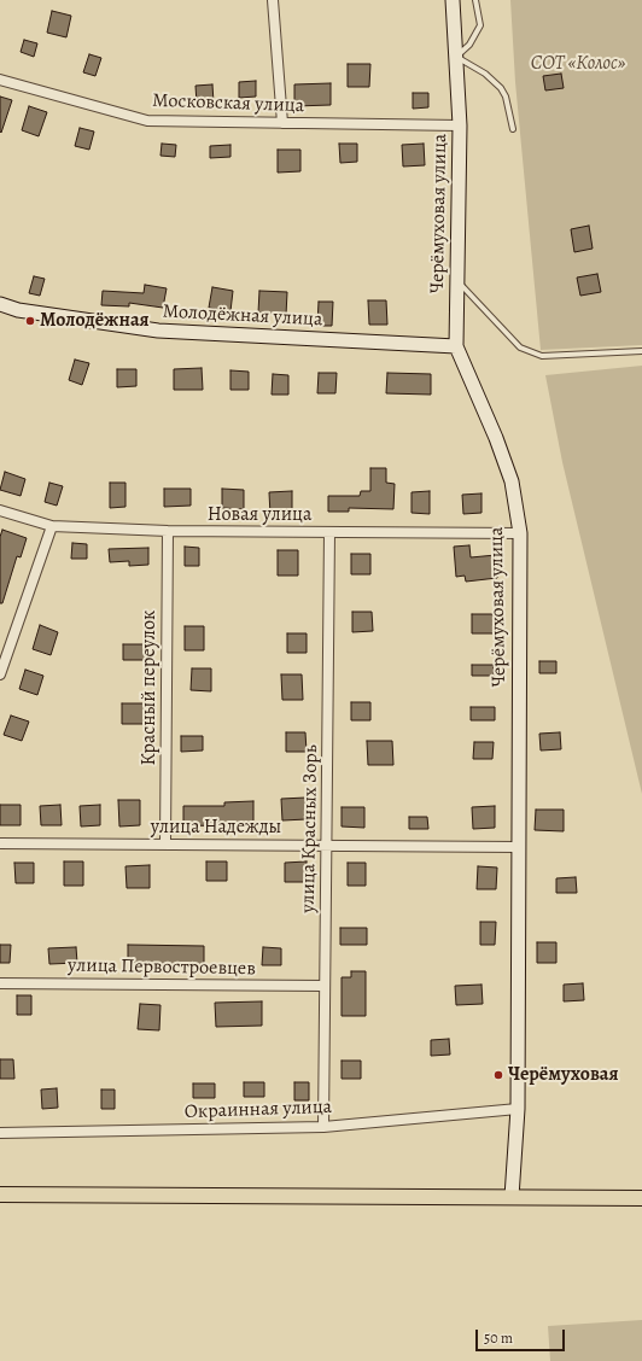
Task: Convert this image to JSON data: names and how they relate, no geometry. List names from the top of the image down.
{
  "streets": {
    "street": [
      "Московская улица",
      "Черёмуховая улица",
      "Молодёжная улица",
      "Новая улица",
      "Красный переулок",
      "улица Надежды",
      "улица Красных Зорь",
      "улица Первостроевцев",
      "Окраинная улица"
    ]
  },
  "crossings": [
    ["Московская улица", "Черёмуховая улица"],
    ["Черёмуховая улица", "Молодёжная улица"],
    ["Черёмуховая улица", "Новая улица"],
    ["Черёмуховая улица", "улица Надежды"],
    ["Черёмуховая улица", "Окраинная улица"],
    ["Новая улица", "Красный переулок"],
    ["Новая улица", "улица Красных Зорь"],
    ["Красный переулок", "улица Надежды"],
    ["улица Надежды", "улица Красных Зорь"],
    ["улица Красных Зорь", "улица Первостроевцев"],
    ["улица Красных Зорь", "Окраинная улица"]
  ],
  "parks": ["СОТ «Колос»"],
  "places": ["Молодёжная", "Черёмуховая"],
  "scale_bar": "50 m"
}
